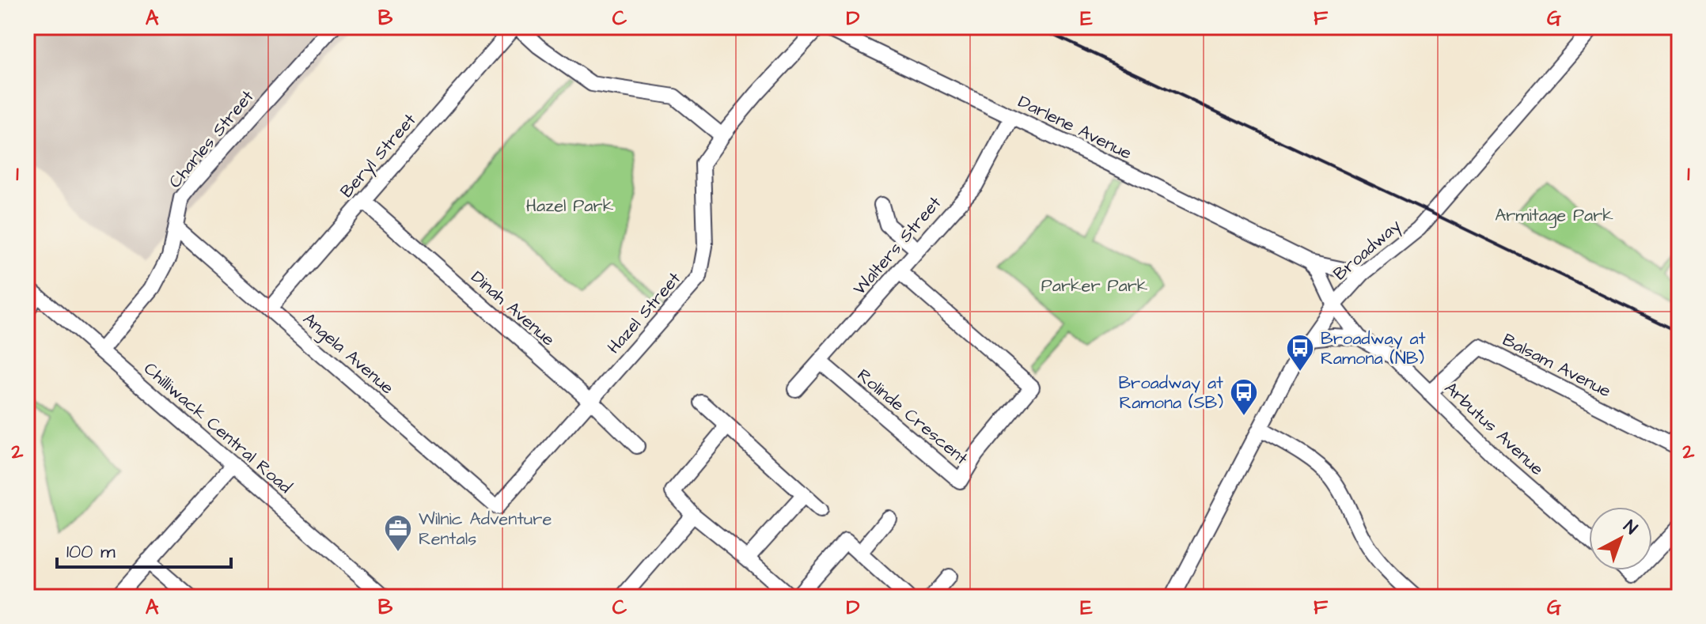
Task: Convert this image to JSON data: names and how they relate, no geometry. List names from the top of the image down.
{
  "streets": {
    "street": [
      "Darlene Avenue",
      "Charles Street",
      "Beryl Street",
      "Walters Street",
      "Broadway",
      "Dinah Avenue",
      "Hazel Street",
      "Angela Avenue",
      "Balsam Avenue",
      "Rolinde Crescent",
      "Chilliwack Central Road",
      "Arbutus Avenue"
    ]
  },
  "crossings": [
    ["Darlene Avenue", "Walters Street"],
    ["Darlene Avenue", "Broadway"],
    ["Charles Street", "Angela Avenue"],
    ["Charles Street", "Chilliwack Central Road"],
    ["Beryl Street", "Dinah Avenue"],
    ["Beryl Street", "Angela Avenue"],
    ["Walters Street", "Rolinde Crescent"],
    ["Broadway", "Arbutus Avenue"],
    ["Dinah Avenue", "Hazel Street"],
    ["Hazel Street", "Angela Avenue"],
    ["Balsam Avenue", "Arbutus Avenue"]
  ],
  "parks": ["Hazel Park", "Armitage Park", "Parker Park"],
  "places": {
    "bus stop": ["Broadway at Ramona (NB)", "Broadway at Ramona (SB)"],
    "office": ["Wilnic Adventure Rentals"]
  },
  "scale_bar": "100 m",
  "north": "top right",
  "grid": {
    "columns": [
      "A",
      "B",
      "C",
      "D",
      "E",
      "F",
      "G"
    ],
    "rows": ["1", "2"]
  }
}
